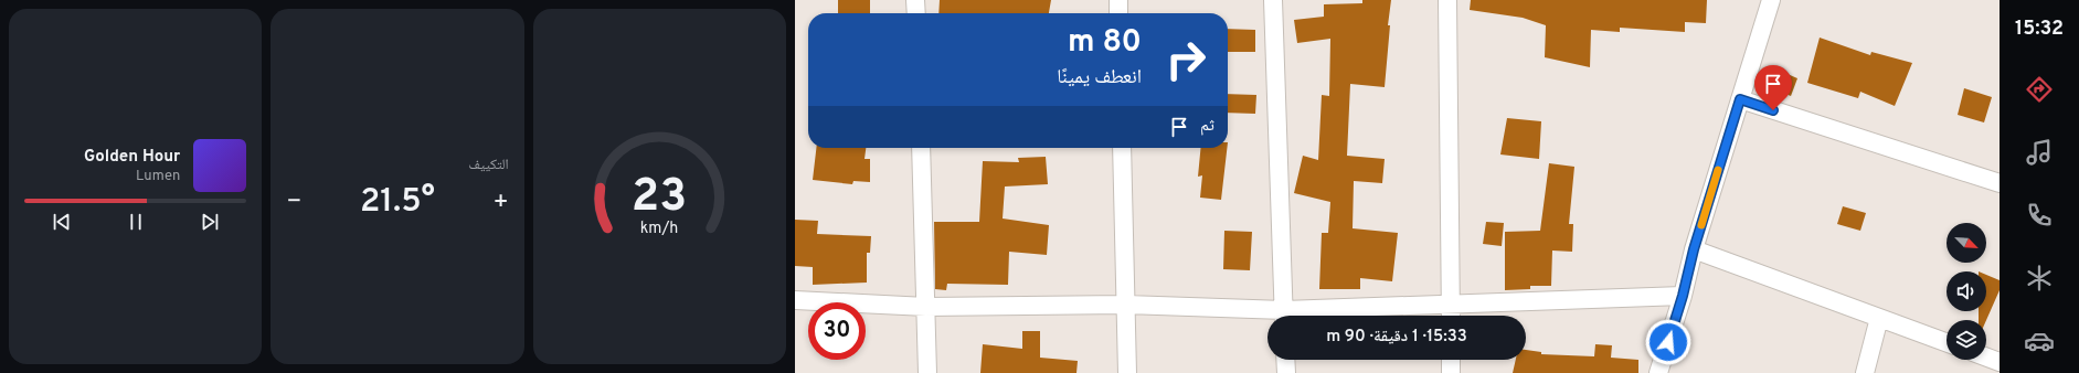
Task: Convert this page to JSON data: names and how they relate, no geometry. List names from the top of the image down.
{
  "north": "bottom right",
  "page": {
    "tabs": "15:32",
    "tile": "التكييف",
    "turn": ["80 m", "انعطف يمينًا"],
    "then": "ثم",
    "song": ["Golden Hour", "Lumen"],
    "heat": ["−", "21.5°", "+"],
    "limit": "30",
    "trip": "15:33 · 1 دقيقة · 90 m",
    "gauge": ["23", "km/h"]
  }
}
